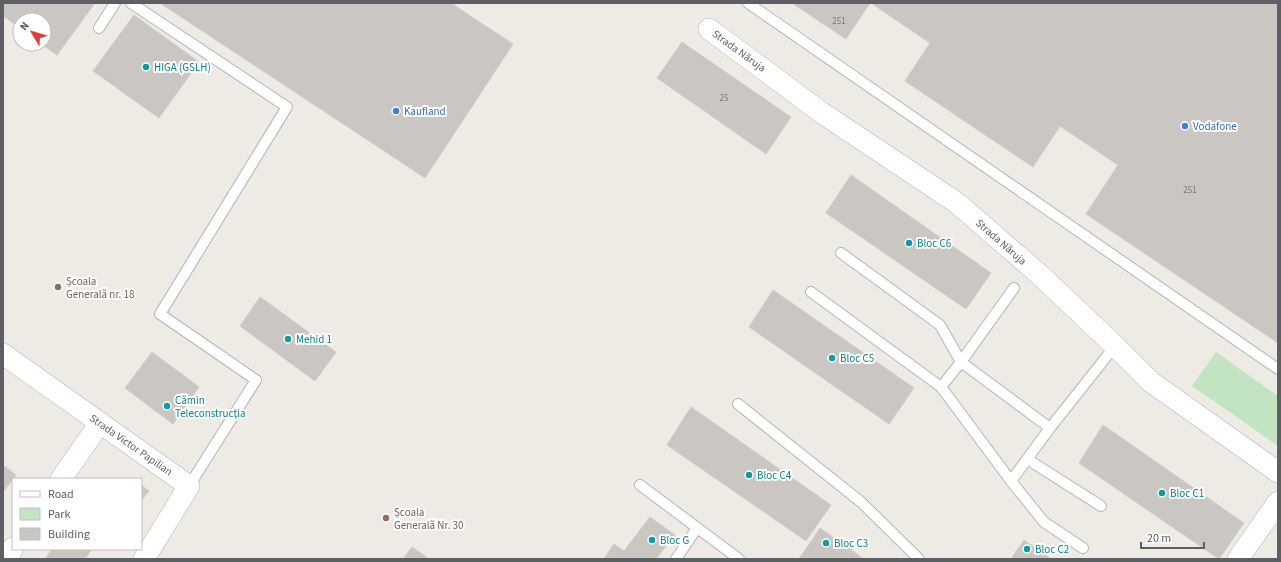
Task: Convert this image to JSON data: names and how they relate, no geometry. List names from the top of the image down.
{
  "streets": {
    "street": ["Strada Năruja", "Strada Victor Papilian"]
  },
  "places": [
    "HIGA (GSLH)",
    "Kaufland",
    "Vodafone",
    "Bloc C6",
    "Școala Generală nr. 18",
    "Mehid 1",
    "Bloc C5",
    "Cămin Teleconstrucția",
    "Bloc C4",
    "Bloc C1",
    "Școala Generală Nr. 30",
    "Bloc G",
    "Bloc C3",
    "Bloc C2"
  ],
  "house_numbers": ["251", "25", "251"],
  "legend": ["Road", "Park", "Building"],
  "scale_bar": "20 m",
  "north": "top left"
}
